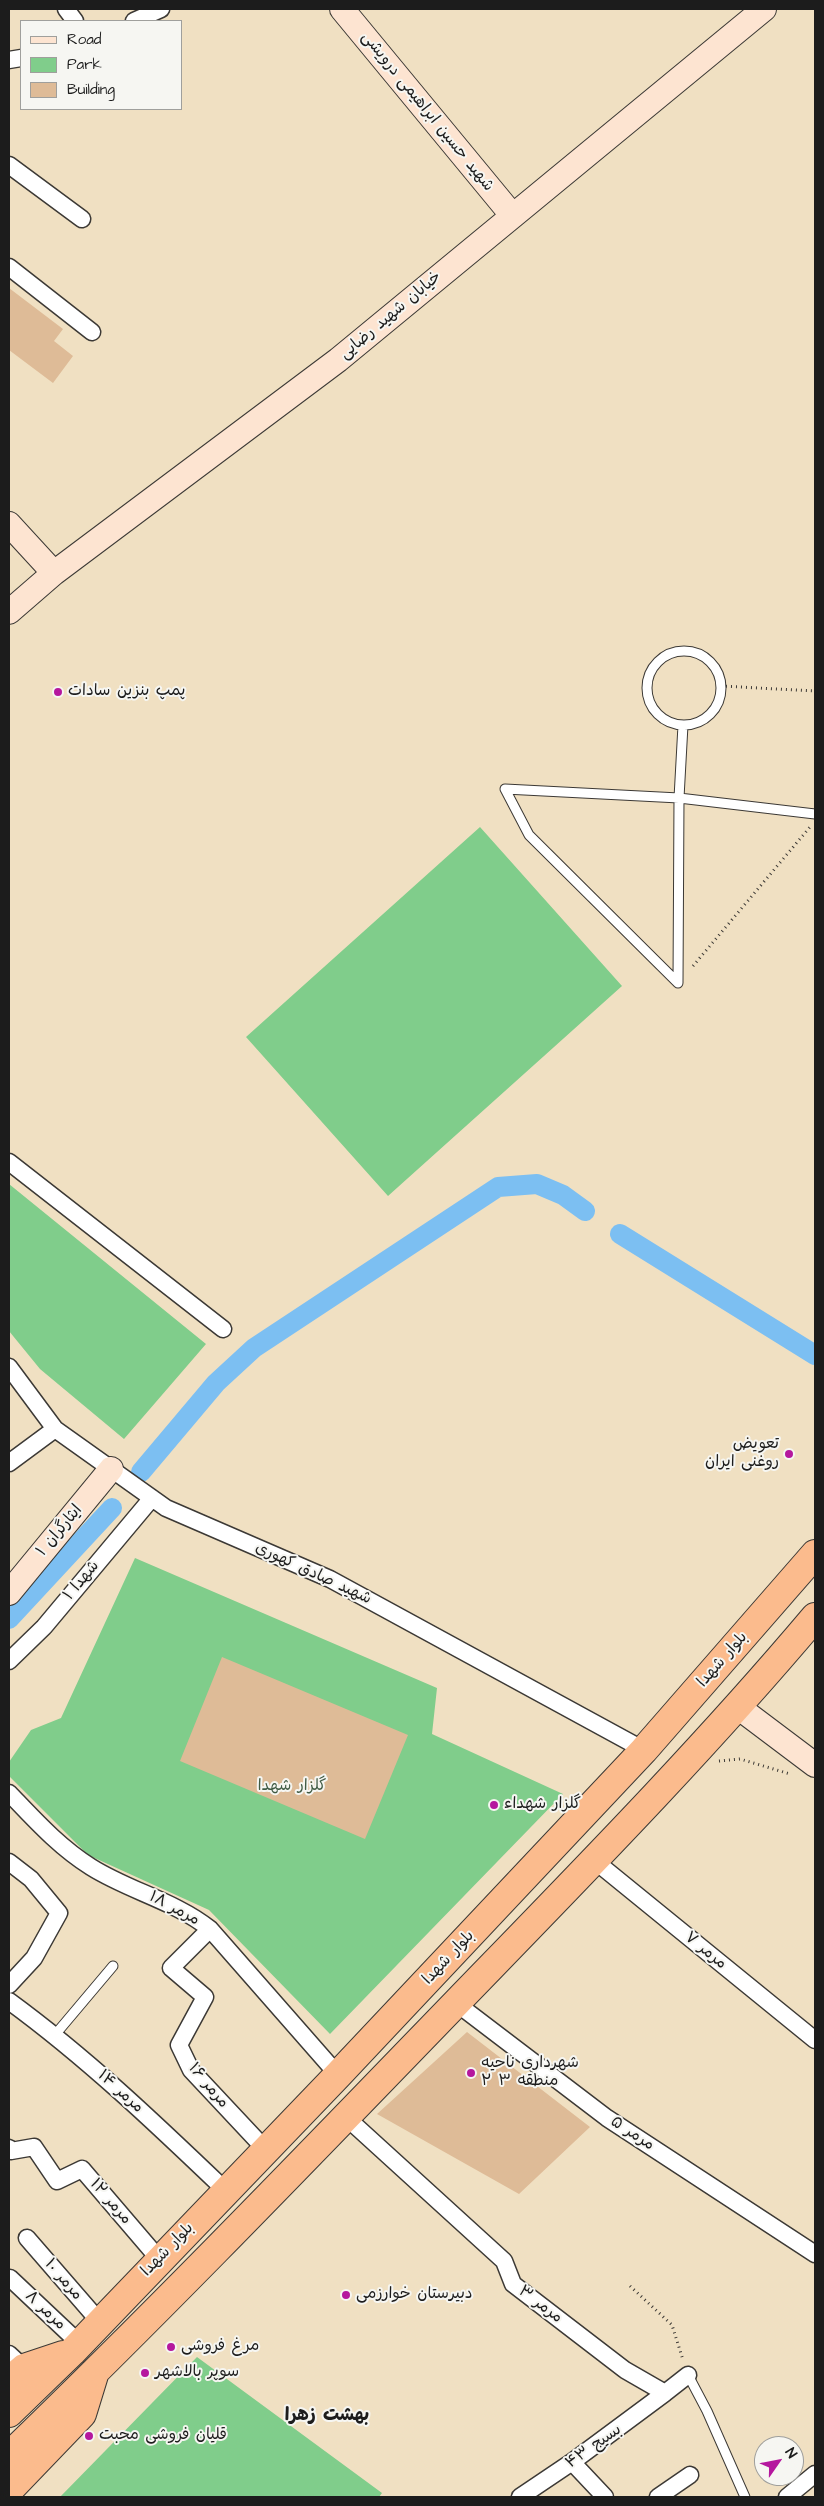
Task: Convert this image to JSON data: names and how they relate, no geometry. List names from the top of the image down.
{
  "streets": {
    "highway": ["بلوار شهدا"],
    "street": [
      "شهید حسین ابراهیمی درویشی",
      "خیابان شهید رضایی",
      "ایثارگران ۱",
      "شهید صادق کهوری",
      "شهدا ۱",
      "مرمر ۱۸",
      "مرمر ۷",
      "مرمر ۱۶",
      "مرمر ۱۴",
      "مرمر ۵",
      "مرمر ۱۲",
      "مرمر ۱۰",
      "مرمر ۳",
      "مرمر ۸",
      "بسیج ۴۳"
    ]
  },
  "crossings": [
    ["شهید حسین ابراهیمی درویشی", "خیابان شهید رضایی"],
    ["ایثارگران ۱", "شهید صادق کهوری"],
    ["شهید صادق کهوری", "شهدا ۱"],
    ["شهید صادق کهوری", "بلوار شهدا"],
    ["بلوار شهدا", "مرمر ۱۸"],
    ["بلوار شهدا", "مرمر ۱۶"],
    ["بلوار شهدا", "مرمر ۱۴"],
    ["بلوار شهدا", "مرمر ۱۲"],
    ["بلوار شهدا", "مرمر ۱۰"],
    ["بلوار شهدا", "مرمر ۸"],
    ["مرمر ۱۸", "مرمر ۱۶"],
    ["مرمر ۳", "بسیج ۴۳"]
  ],
  "districts": ["بهشت زهرا"],
  "parks": ["گلزار شهدا"],
  "places": [
    "پمپ بنزین سادات",
    "تعویض روغنی ایران",
    "گلزار شهداء",
    "شهرداری ناحیه ۲ منطقه ۳",
    "دبیرستان خوارزمی",
    "مرغ فروشی",
    "سوپر بالاشهر",
    "قلیان فروشی محبت"
  ],
  "legend": ["Road", "Park", "Building"],
  "north": "top right"
}
